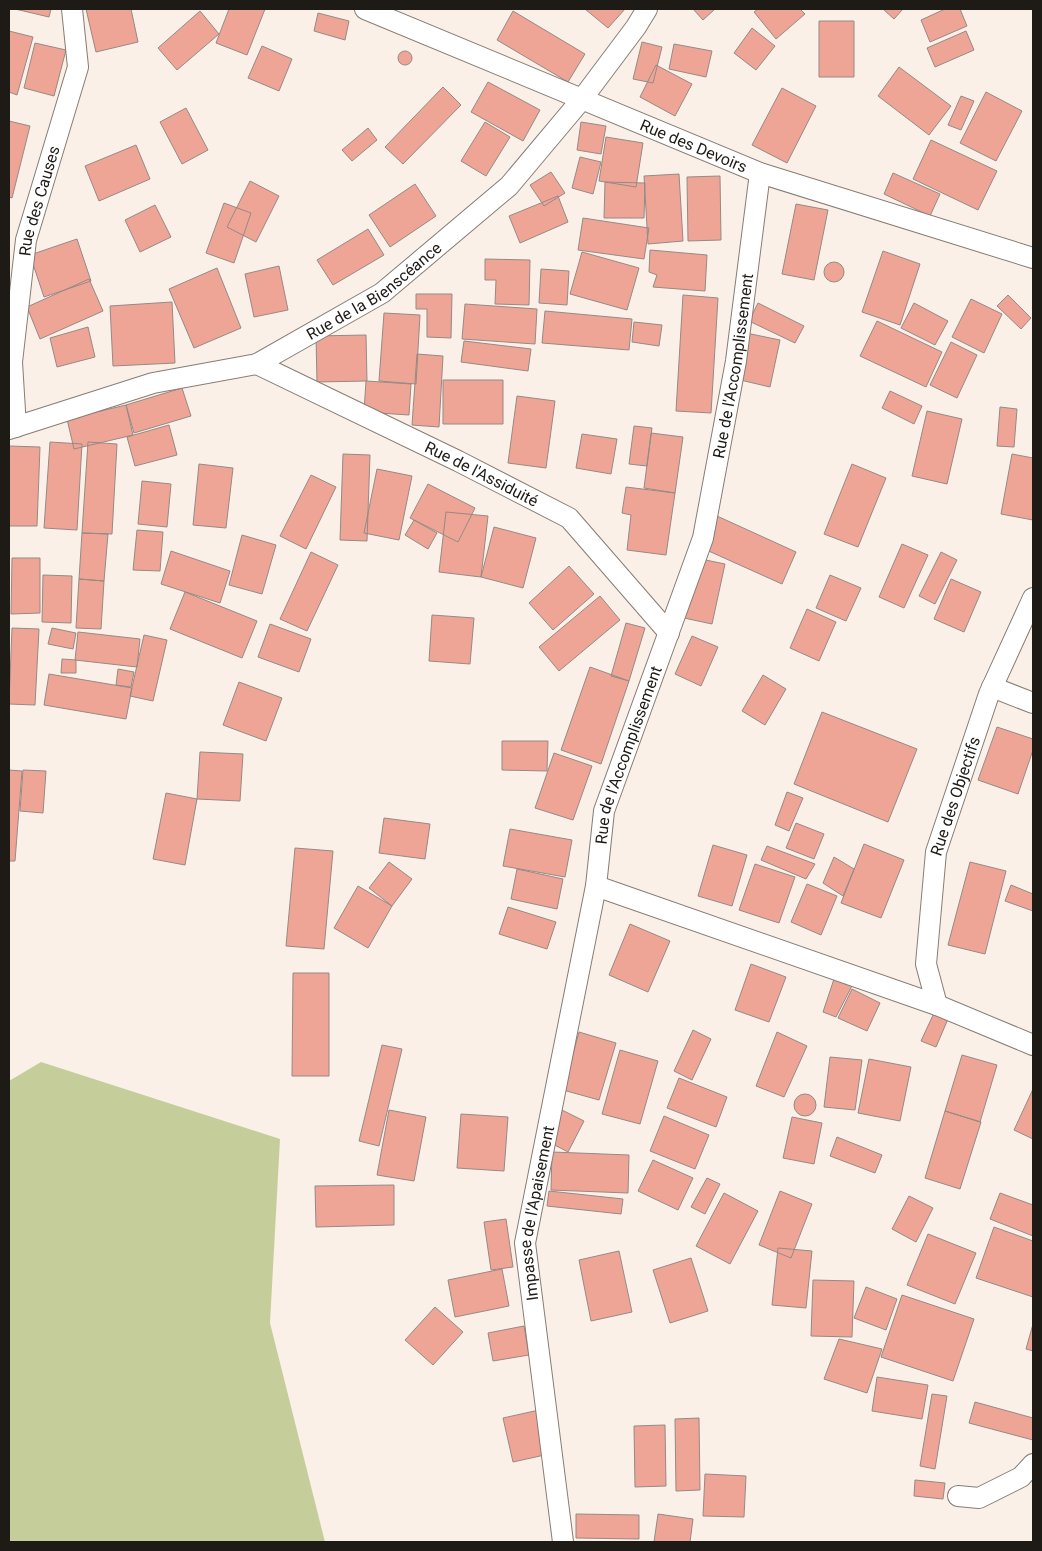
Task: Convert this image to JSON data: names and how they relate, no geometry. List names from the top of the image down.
{
  "streets": {
    "street": [
      "Rue des Devoirs",
      "Rue des Causes",
      "Rue de la Bienscéance",
      "Rue de l'Accomplissement",
      "Rue de l'Assiduité",
      "Rue des Objectifs",
      "Impasse de l'Apaisement"
    ]
  },
  "crossings": [
    ["Rue des Devoirs", "Rue de la Bienscéance"],
    ["Rue des Devoirs", "Rue de l'Accomplissement"],
    ["Rue des Causes", "Rue de la Bienscéance"],
    ["Rue de la Bienscéance", "Rue de l'Assiduité"],
    ["Rue de l'Accomplissement", "Rue de l'Assiduité"],
    ["Rue de l'Accomplissement", "Impasse de l'Apaisement"]
  ]
}
